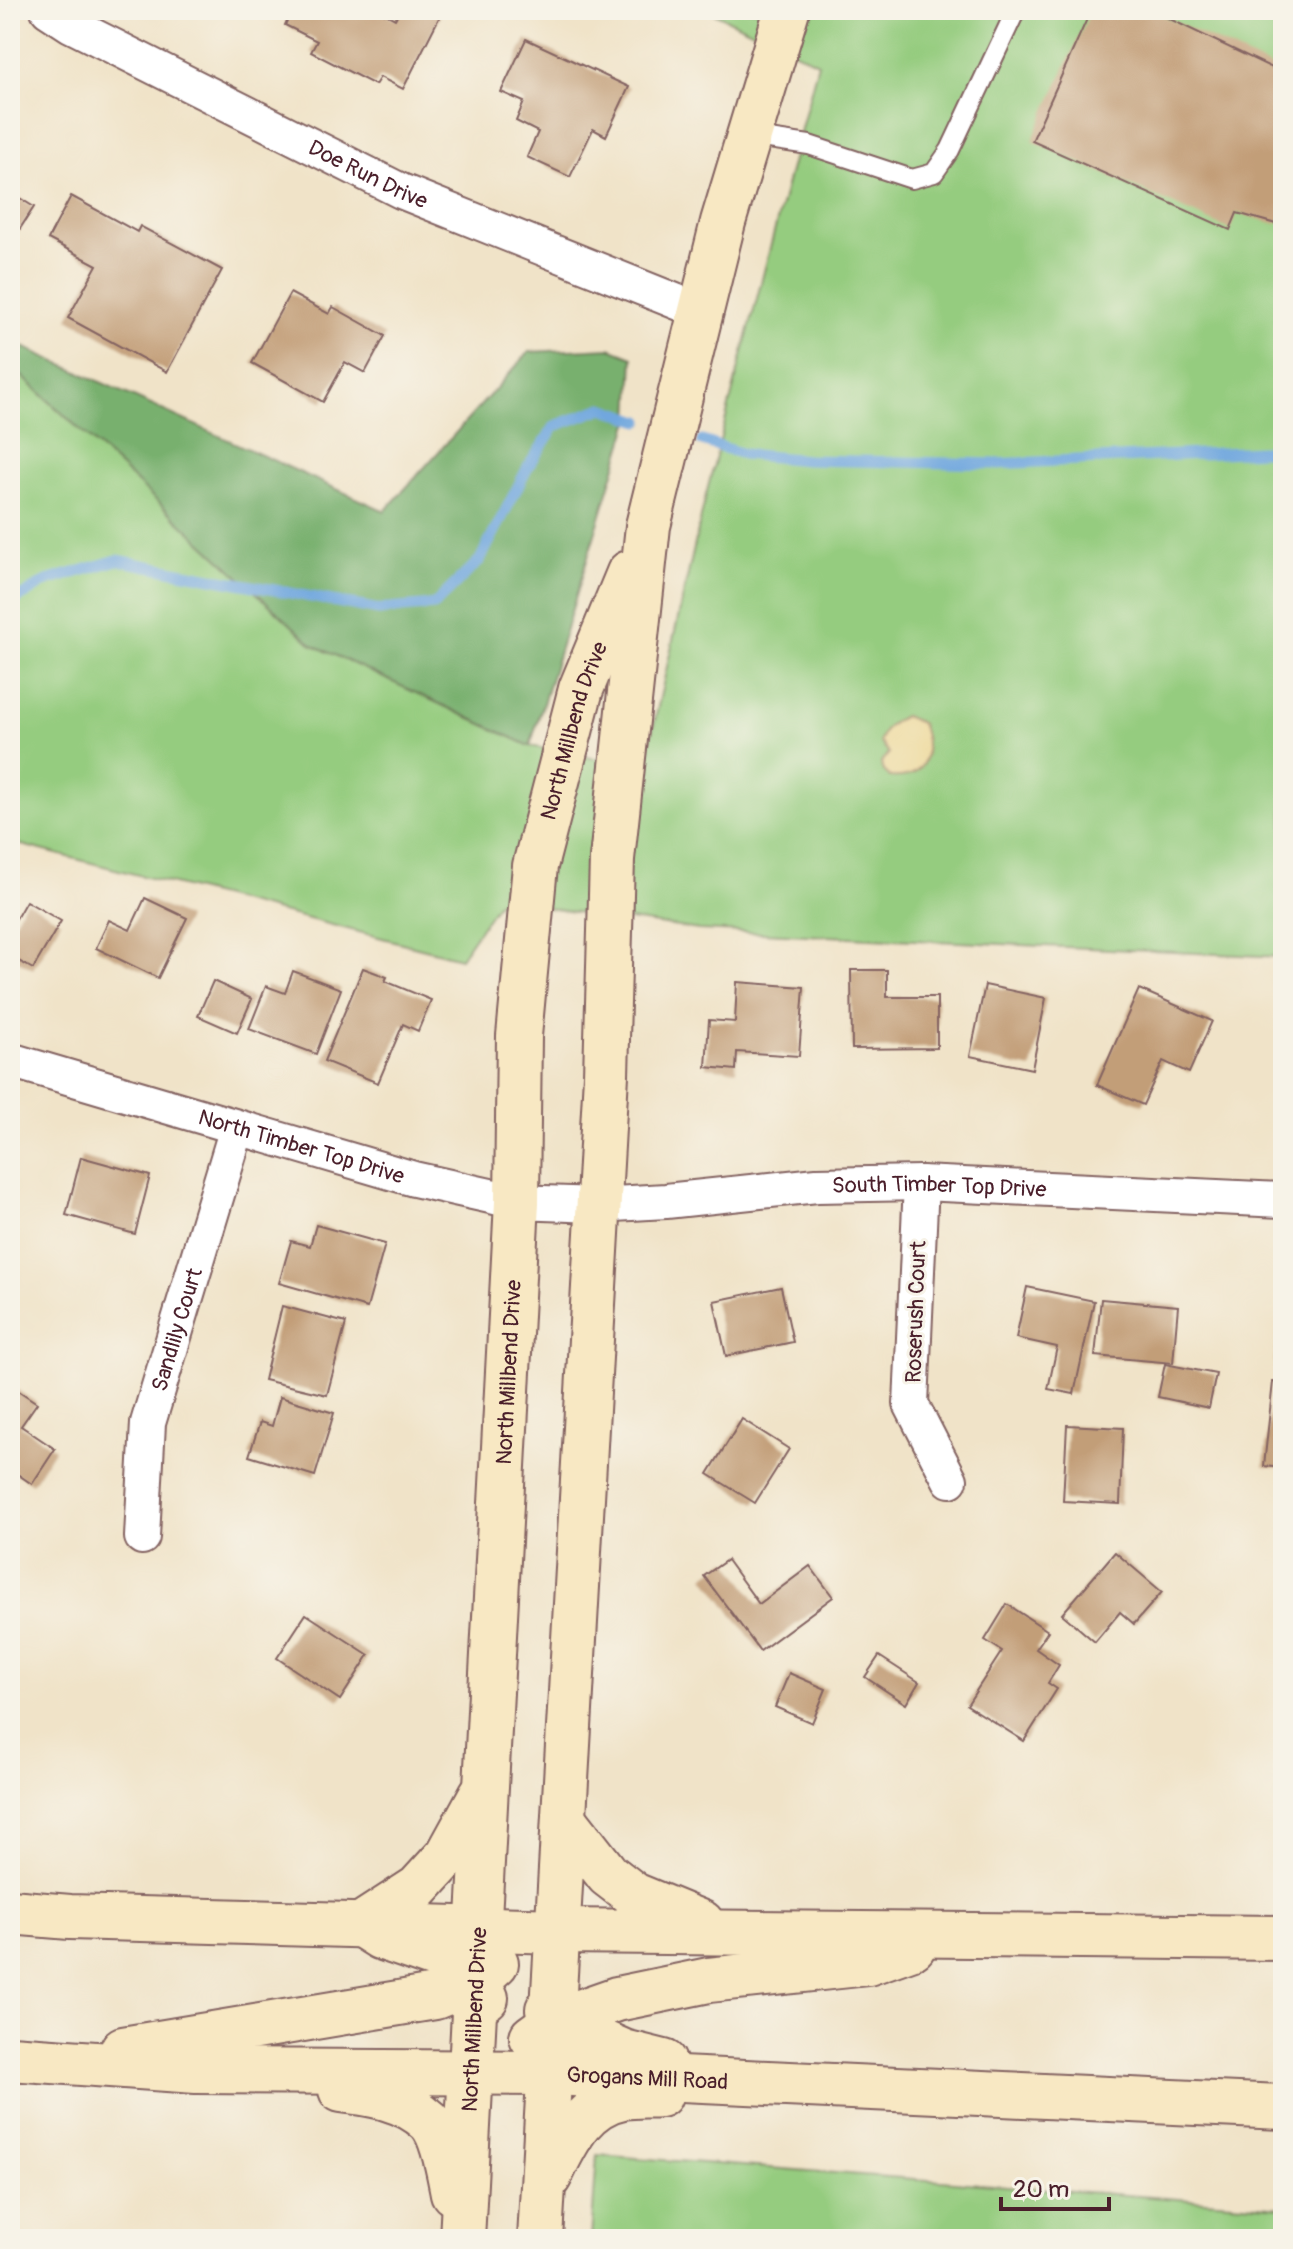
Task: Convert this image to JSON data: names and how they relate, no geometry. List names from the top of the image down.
{
  "streets": {
    "main road": ["North Millbend Drive", "Grogans Mill Road"],
    "street": [
      "Doe Run Drive",
      "North Timber Top Drive",
      "South Timber Top Drive",
      "Roserush Court",
      "Sandlily Court"
    ]
  },
  "crossings": [
    ["Doe Run Drive", "North Millbend Drive"],
    ["North Millbend Drive", "North Timber Top Drive"],
    ["North Millbend Drive", "South Timber Top Drive"],
    ["North Millbend Drive", "Grogans Mill Road"],
    ["North Timber Top Drive", "South Timber Top Drive"],
    ["North Timber Top Drive", "Sandlily Court"],
    ["South Timber Top Drive", "Roserush Court"]
  ],
  "scale_bar": "20 m"
}
